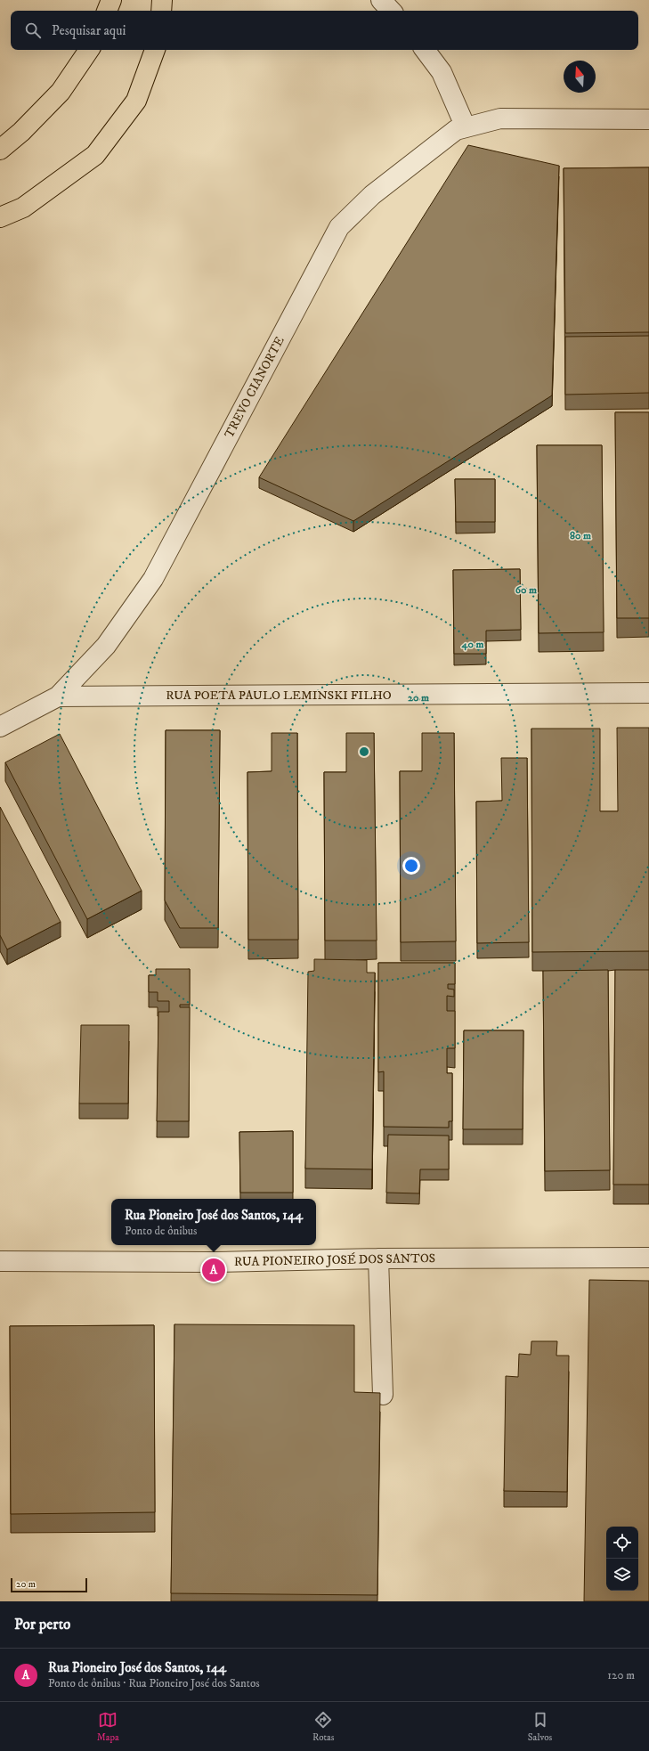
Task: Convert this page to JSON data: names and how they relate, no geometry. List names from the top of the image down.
{
  "streets": {
    "street": ["TREVO CIANORTE", "RUA POETA PAULO LEMINSKI FILHO", "RUA PIONEIRO JOSÉ DOS SANTOS"]
  },
  "crossings": [
    ["TREVO CIANORTE", "RUA POETA PAULO LEMINSKI FILHO"]
  ],
  "scale_bar": "20 m",
  "north": "top",
  "page": {
    "search": "Pesquisar aqui",
    "popup": ["Rua Pioneiro José dos Santos, 144", "Ponto de ônibus"],
    "pins": "A",
    "scale": "20 m",
    "heading": "Por perto",
    "list": [
      {
        "mark": "A",
        "name": "Rua Pioneiro José dos Santos, 144",
        "note": "Ponto de ônibus · Rua Pioneiro José dos Santos",
        "value": "120 m"
      }
    ],
    "nav": ["Mapa", "Rotas", "Salvos"]
  },
  "rings": [
    "80 m",
    "60 m",
    "40 m",
    "20 m"
  ]
}
